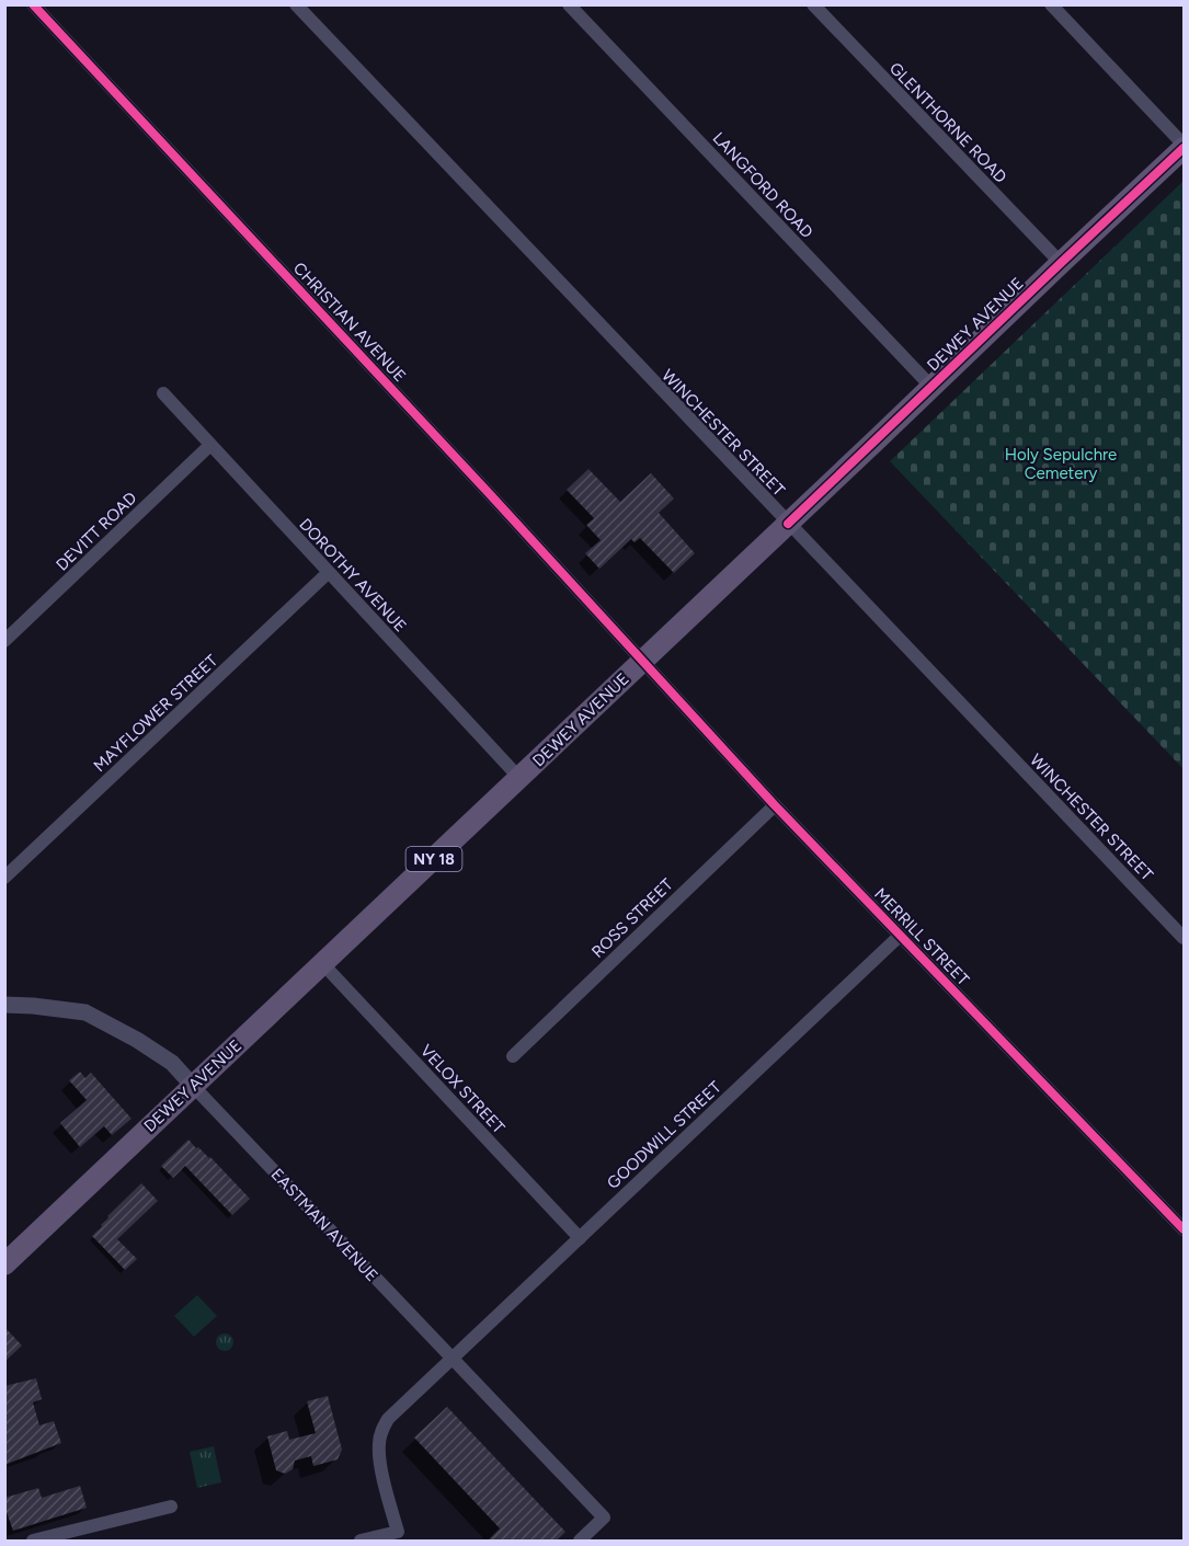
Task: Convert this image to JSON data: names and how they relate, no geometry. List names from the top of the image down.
{
  "streets": {
    "main road": ["DEWEY AVENUE", "NY 18"],
    "street": [
      "GLENTHORNE ROAD",
      "LANGFORD ROAD",
      "CHRISTIAN AVENUE",
      "WINCHESTER STREET",
      "DEVITT ROAD",
      "DOROTHY AVENUE",
      "MAYFLOWER STREET",
      "ROSS STREET",
      "MERRILL STREET",
      "VELOX STREET",
      "GOODWILL STREET",
      "EASTMAN AVENUE"
    ]
  },
  "crossings": [
    ["GLENTHORNE ROAD", "DEWEY AVENUE"],
    ["LANGFORD ROAD", "DEWEY AVENUE"],
    ["CHRISTIAN AVENUE", "DEWEY AVENUE"],
    ["CHRISTIAN AVENUE", "MERRILL STREET"],
    ["DEWEY AVENUE", "WINCHESTER STREET"],
    ["DEWEY AVENUE", "DOROTHY AVENUE"],
    ["DEWEY AVENUE", "MERRILL STREET"],
    ["DEWEY AVENUE", "VELOX STREET"],
    ["DEWEY AVENUE", "EASTMAN AVENUE"],
    ["DEVITT ROAD", "DOROTHY AVENUE"],
    ["DOROTHY AVENUE", "MAYFLOWER STREET"],
    ["ROSS STREET", "MERRILL STREET"],
    ["MERRILL STREET", "GOODWILL STREET"],
    ["VELOX STREET", "GOODWILL STREET"],
    ["GOODWILL STREET", "EASTMAN AVENUE"]
  ],
  "parks": ["Holy Sepulchre Cemetery"]
}
